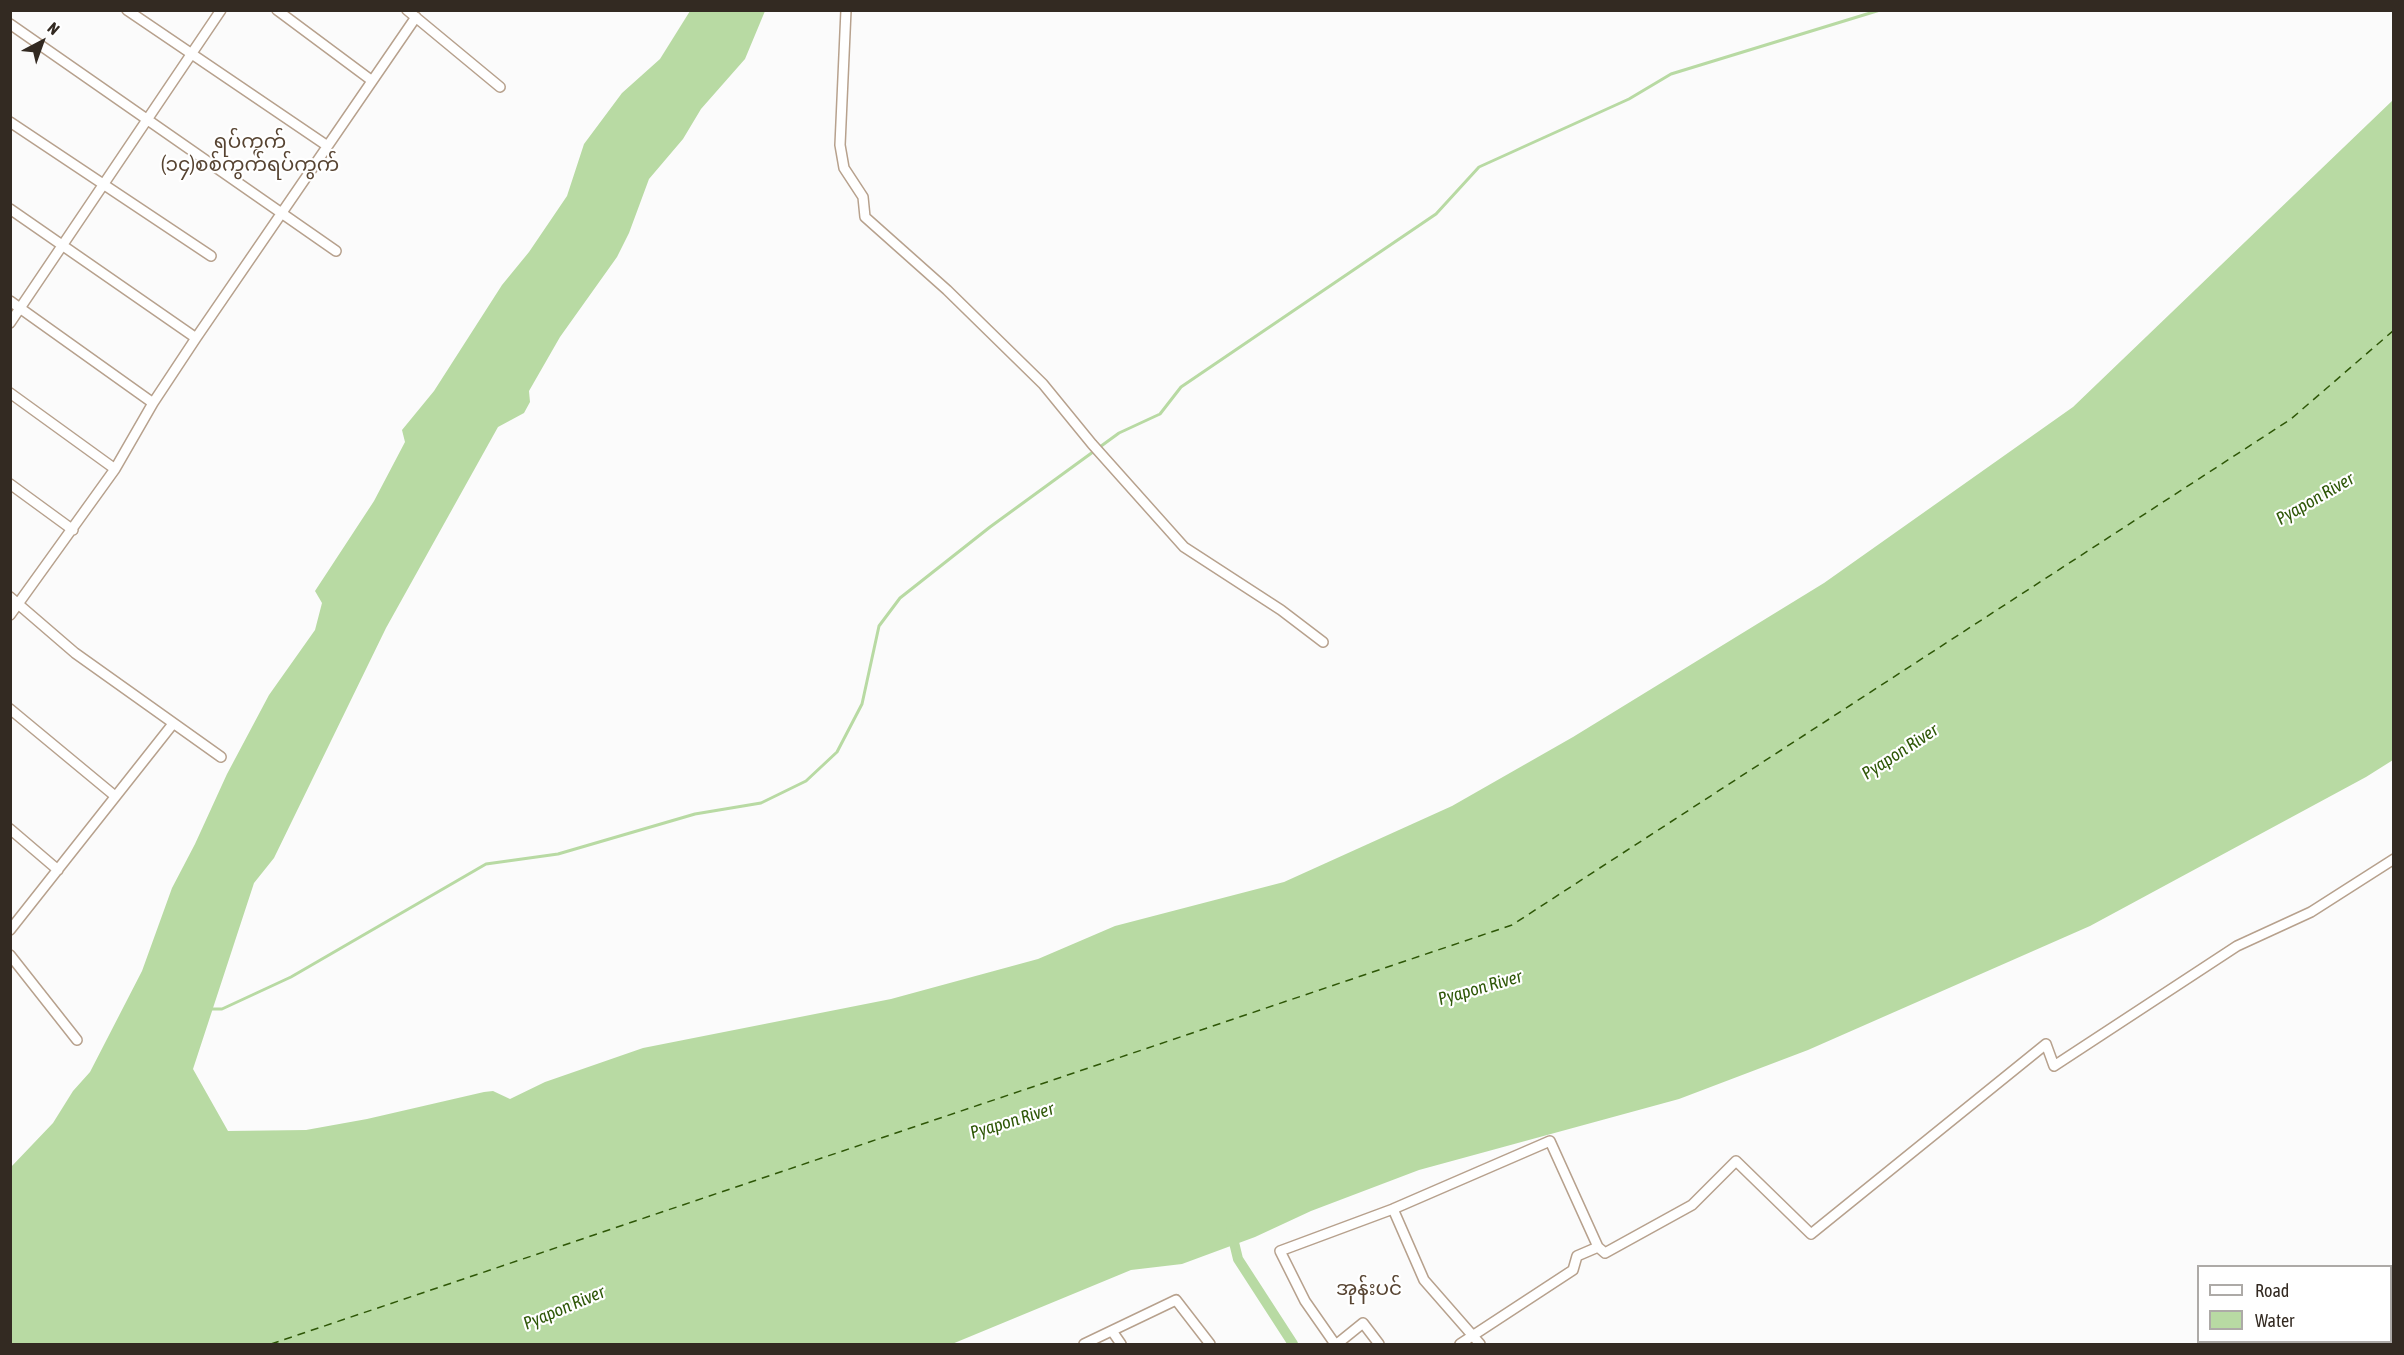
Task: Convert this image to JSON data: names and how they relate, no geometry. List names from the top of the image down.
{
  "districts": ["ရပ်ကွက် (၁၄)စစ်ကွက်ရပ်ကွက်", "အုန်းပင်"],
  "water": ["Pyapon River"],
  "legend": ["Road", "Water"],
  "north": "top right"
}
